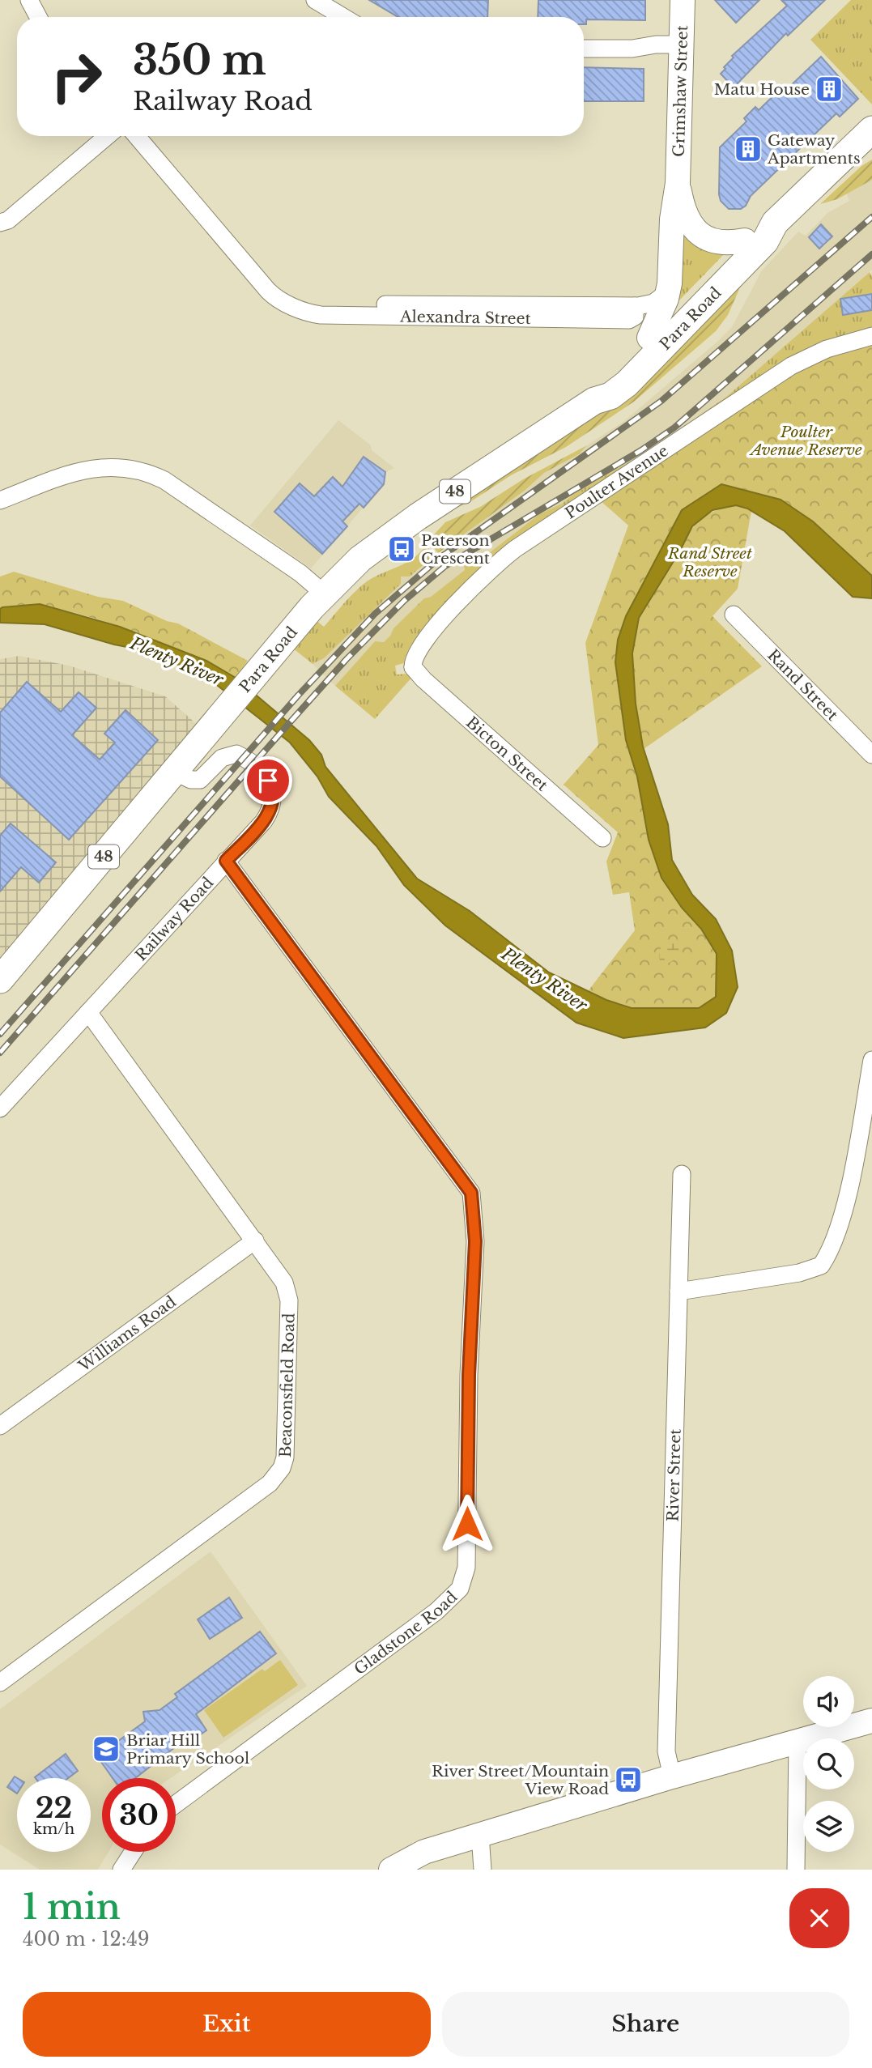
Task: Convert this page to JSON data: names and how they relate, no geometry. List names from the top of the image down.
{
  "streets": {
    "main road": ["Para Road", "48"],
    "street": [
      "Grimshaw Street",
      "Alexandra Street",
      "Poulter Avenue",
      "Rand Street",
      "Bicton Street",
      "Railway Road",
      "Williams Road",
      "Beaconsfield Road",
      "River Street",
      "Gladstone Road"
    ]
  },
  "crossings": [
    ["Grimshaw Street", "Alexandra Street"],
    ["Grimshaw Street", "Para Road"],
    ["Para Road", "Railway Road"],
    ["Poulter Avenue", "Bicton Street"],
    ["Railway Road", "Beaconsfield Road"],
    ["Railway Road", "Gladstone Road"],
    ["Williams Road", "Beaconsfield Road"]
  ],
  "water": ["Plenty River"],
  "parks": ["Poulter Avenue Reserve", "Rand Street Reserve"],
  "places": {
    "building": ["Matu House", "Gateway Apartments"],
    "bus stop": ["Paterson Crescent", "River Street/Mountain View Road"],
    "school or university": ["Briar Hill Primary School"]
  },
  "page": {
    "turn": ["350 m", "Railway Road"],
    "speed": "22 km/h",
    "limit": "30",
    "heading": ["1 min", "400 m · 12:49"],
    "buttons": ["Exit", "Share"]
  }
}
